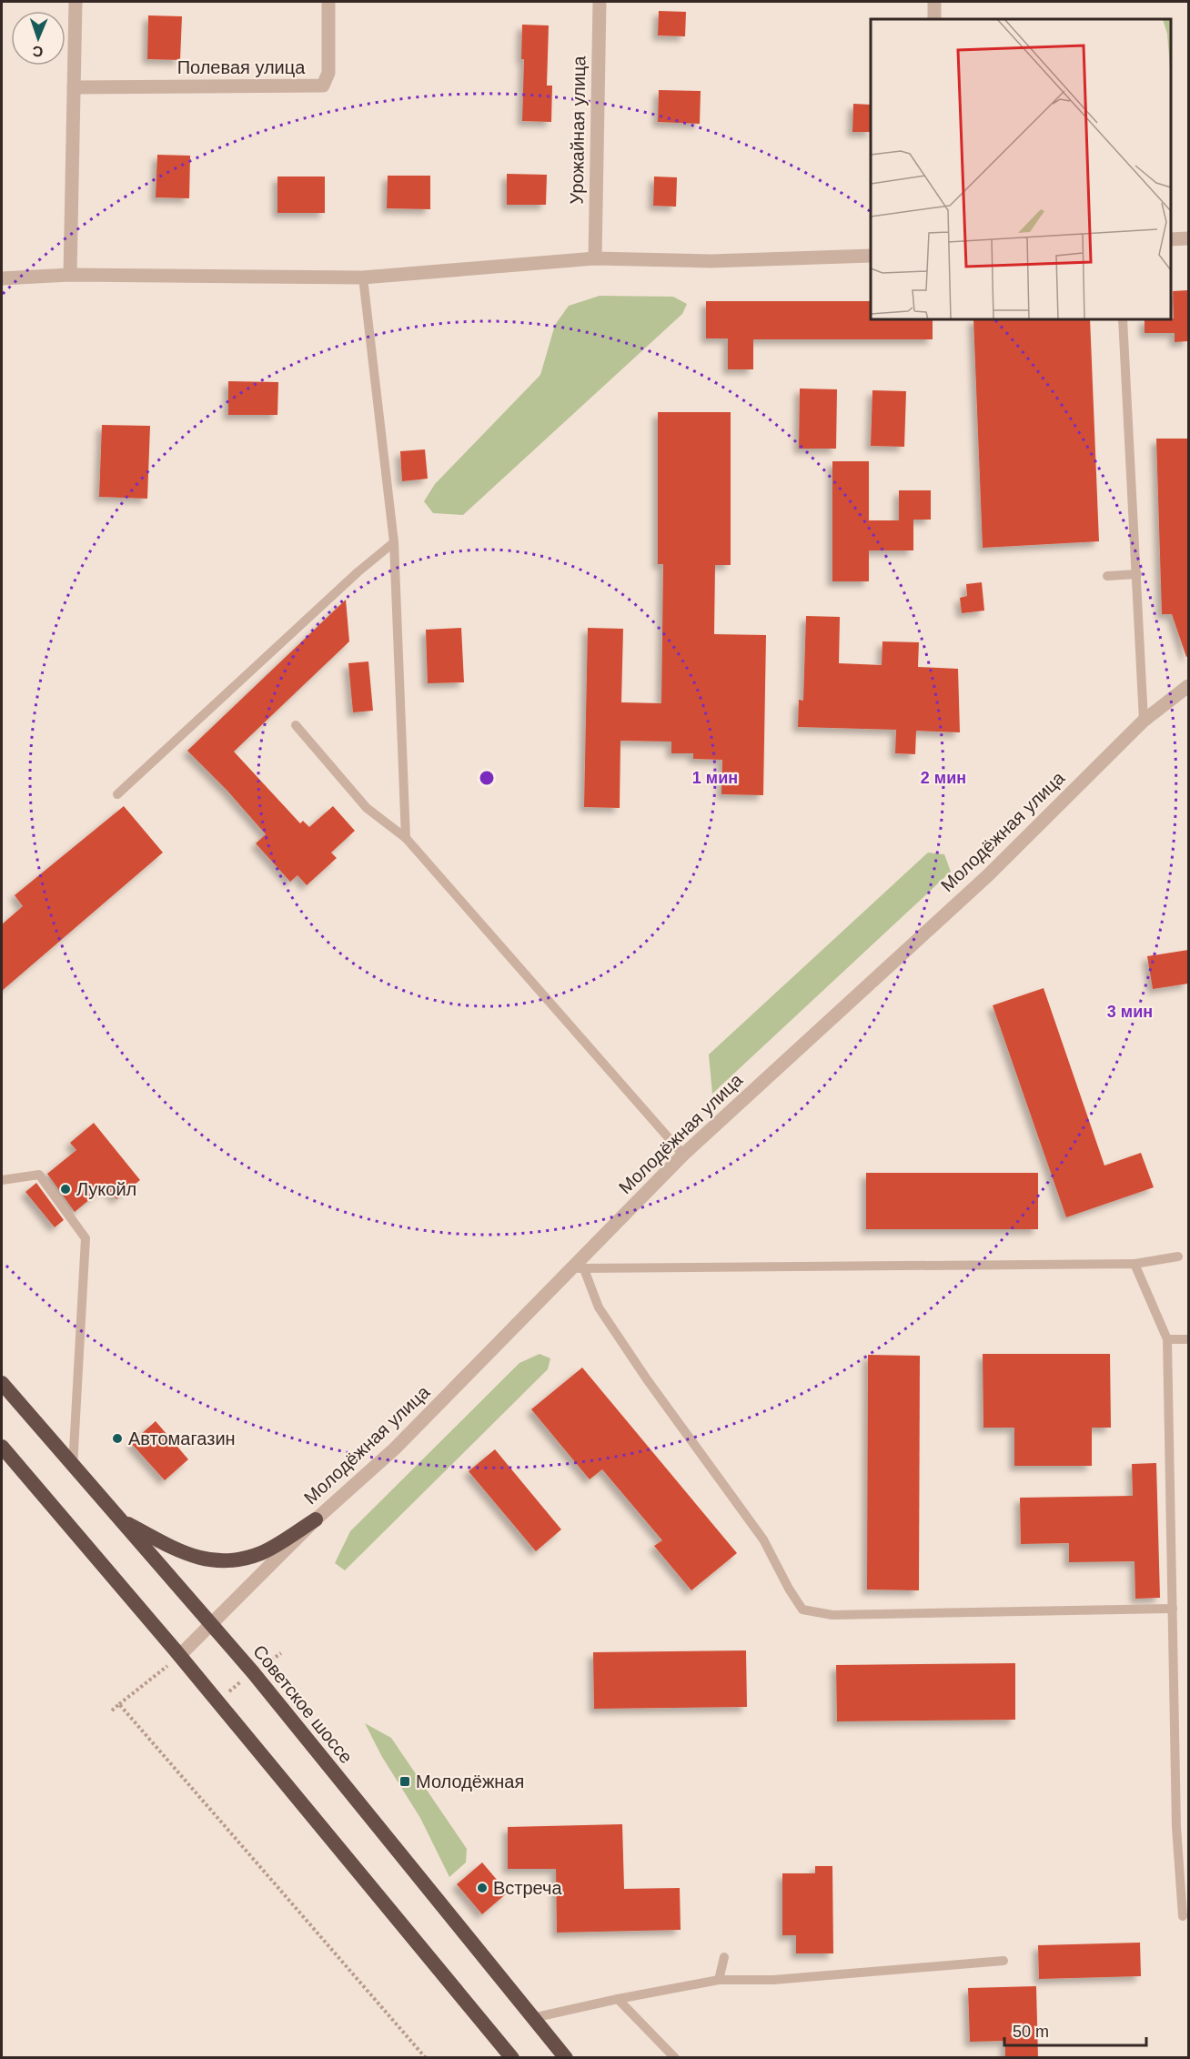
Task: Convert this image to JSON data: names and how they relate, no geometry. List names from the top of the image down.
{
  "streets": {
    "highway": ["Советское шоссе"],
    "street": ["Полевая улица", "Урожайная улица", "Молодёжная улица"]
  },
  "crossings": [
    ["Молодёжная улица", "Советское шоссе"]
  ],
  "places": {
    "other": ["Лукойл", "Автомагазин", "Встреча"],
    "transit": ["Молодёжная"]
  },
  "scale_bar": "50 m",
  "north": "bottom",
  "rings": ["1 мин", "2 мин", "3 мин"]
}
